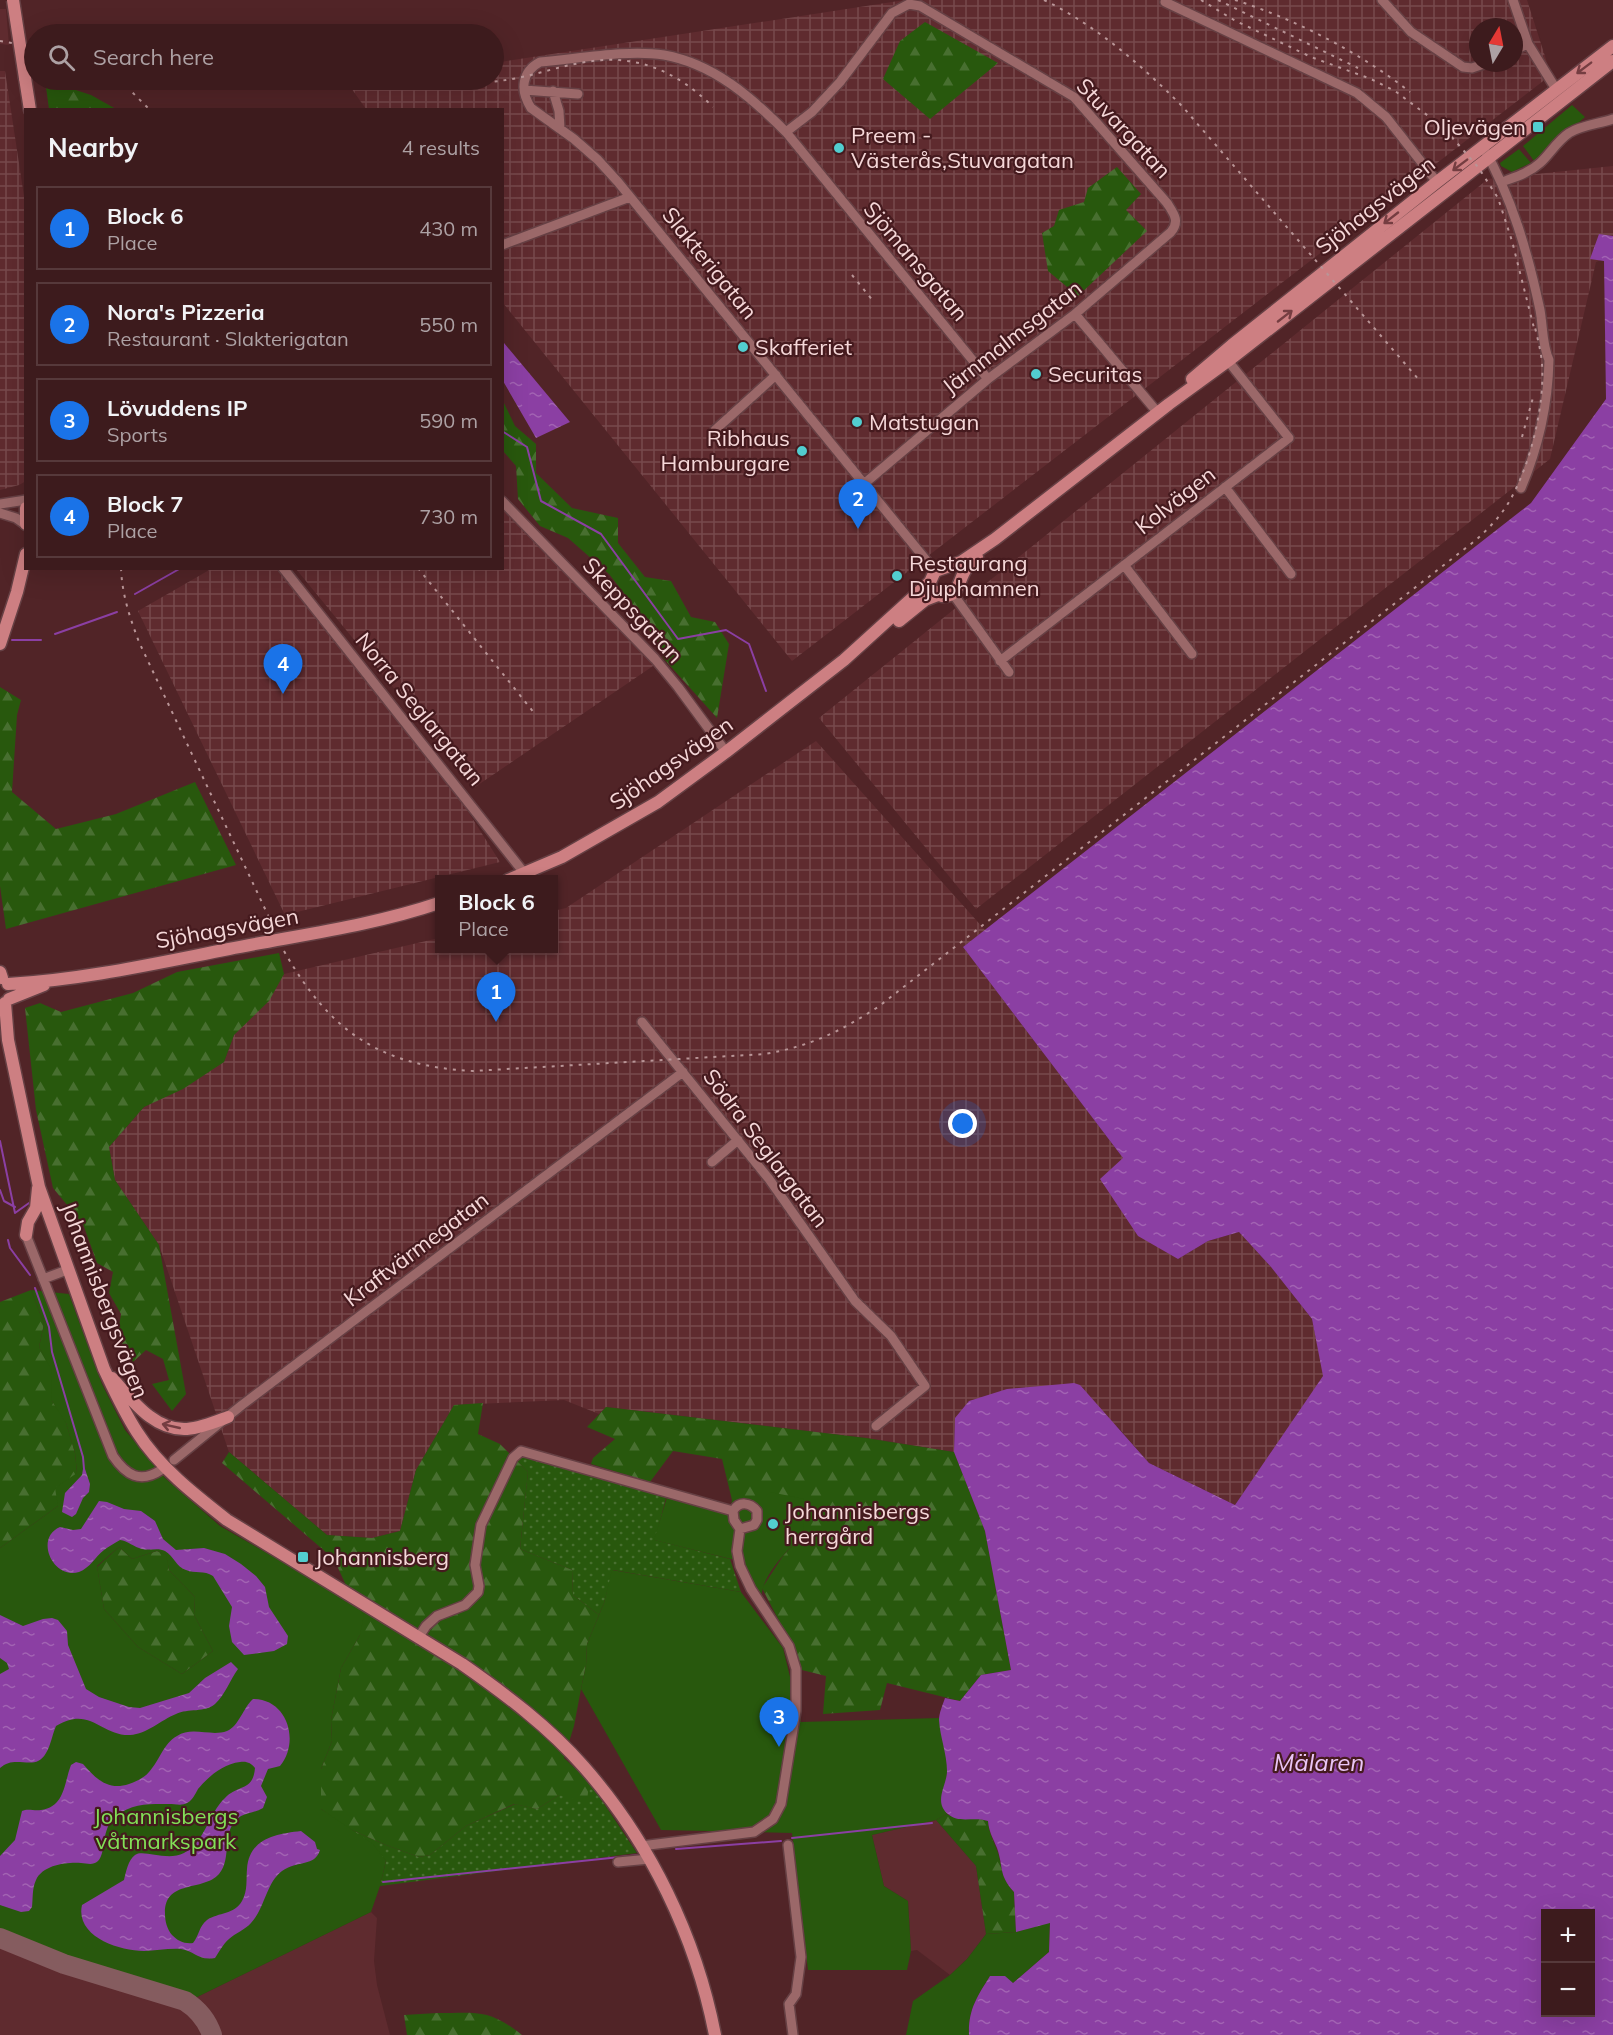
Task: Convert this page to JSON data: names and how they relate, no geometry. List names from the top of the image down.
{
  "streets": {
    "main road": ["Sjöhagsvägen", "Johannisbergsvägen"],
    "street": [
      "Stuvargatan",
      "Sjömansgatan",
      "Slakterigatan",
      "Järnmalmsgatan",
      "Kolvägen",
      "Skeppsgatan",
      "Norra Seglargatan",
      "Södra Seglargatan",
      "Kraftvärmegatan"
    ]
  },
  "crossings": [
    ["Stuvargatan", "Sjömansgatan"],
    ["Stuvargatan", "Järnmalmsgatan"],
    ["Sjöhagsvägen", "Slakterigatan"],
    ["Sjöhagsvägen", "Kolvägen"],
    ["Sjöhagsvägen", "Skeppsgatan"],
    ["Sjöhagsvägen", "Norra Seglargatan"],
    ["Sjöhagsvägen", "Johannisbergsvägen"],
    ["Sjömansgatan", "Slakterigatan"],
    ["Sjömansgatan", "Järnmalmsgatan"],
    ["Slakterigatan", "Järnmalmsgatan"],
    ["Södra Seglargatan", "Kraftvärmegatan"]
  ],
  "water": ["Mälaren"],
  "parks": ["Johannisbergs våtmarkspark"],
  "places": {
    "transit": ["Oljevägen", "Johannisberg"],
    "other": [
      "Preem - Västerås,Stuvargatan",
      "Skafferiet",
      "Securitas",
      "Matstugan",
      "Ribhaus Hamburgare",
      "Restaurang Djuphamnen",
      "Johannisbergs herrgård"
    ]
  },
  "north": "top",
  "page": {
    "search": "Search here",
    "heading": ["Nearby", "4 results"],
    "list": [
      {
        "mark": "1",
        "name": "Block 6",
        "note": "Place",
        "value": "430 m"
      },
      {
        "mark": "2",
        "name": "Nora's Pizzeria",
        "note": "Restaurant · Slakterigatan",
        "value": "550 m"
      },
      {
        "mark": "3",
        "name": "Lövuddens IP",
        "note": "Sports",
        "value": "590 m"
      },
      {
        "mark": "4",
        "name": "Block 7",
        "note": "Place",
        "value": "730 m"
      }
    ],
    "pins": [
      "2",
      "4",
      "1",
      "3"
    ],
    "popup": ["Block 6", "Place"],
    "map_buttons": ["+", "−"]
  }
}
